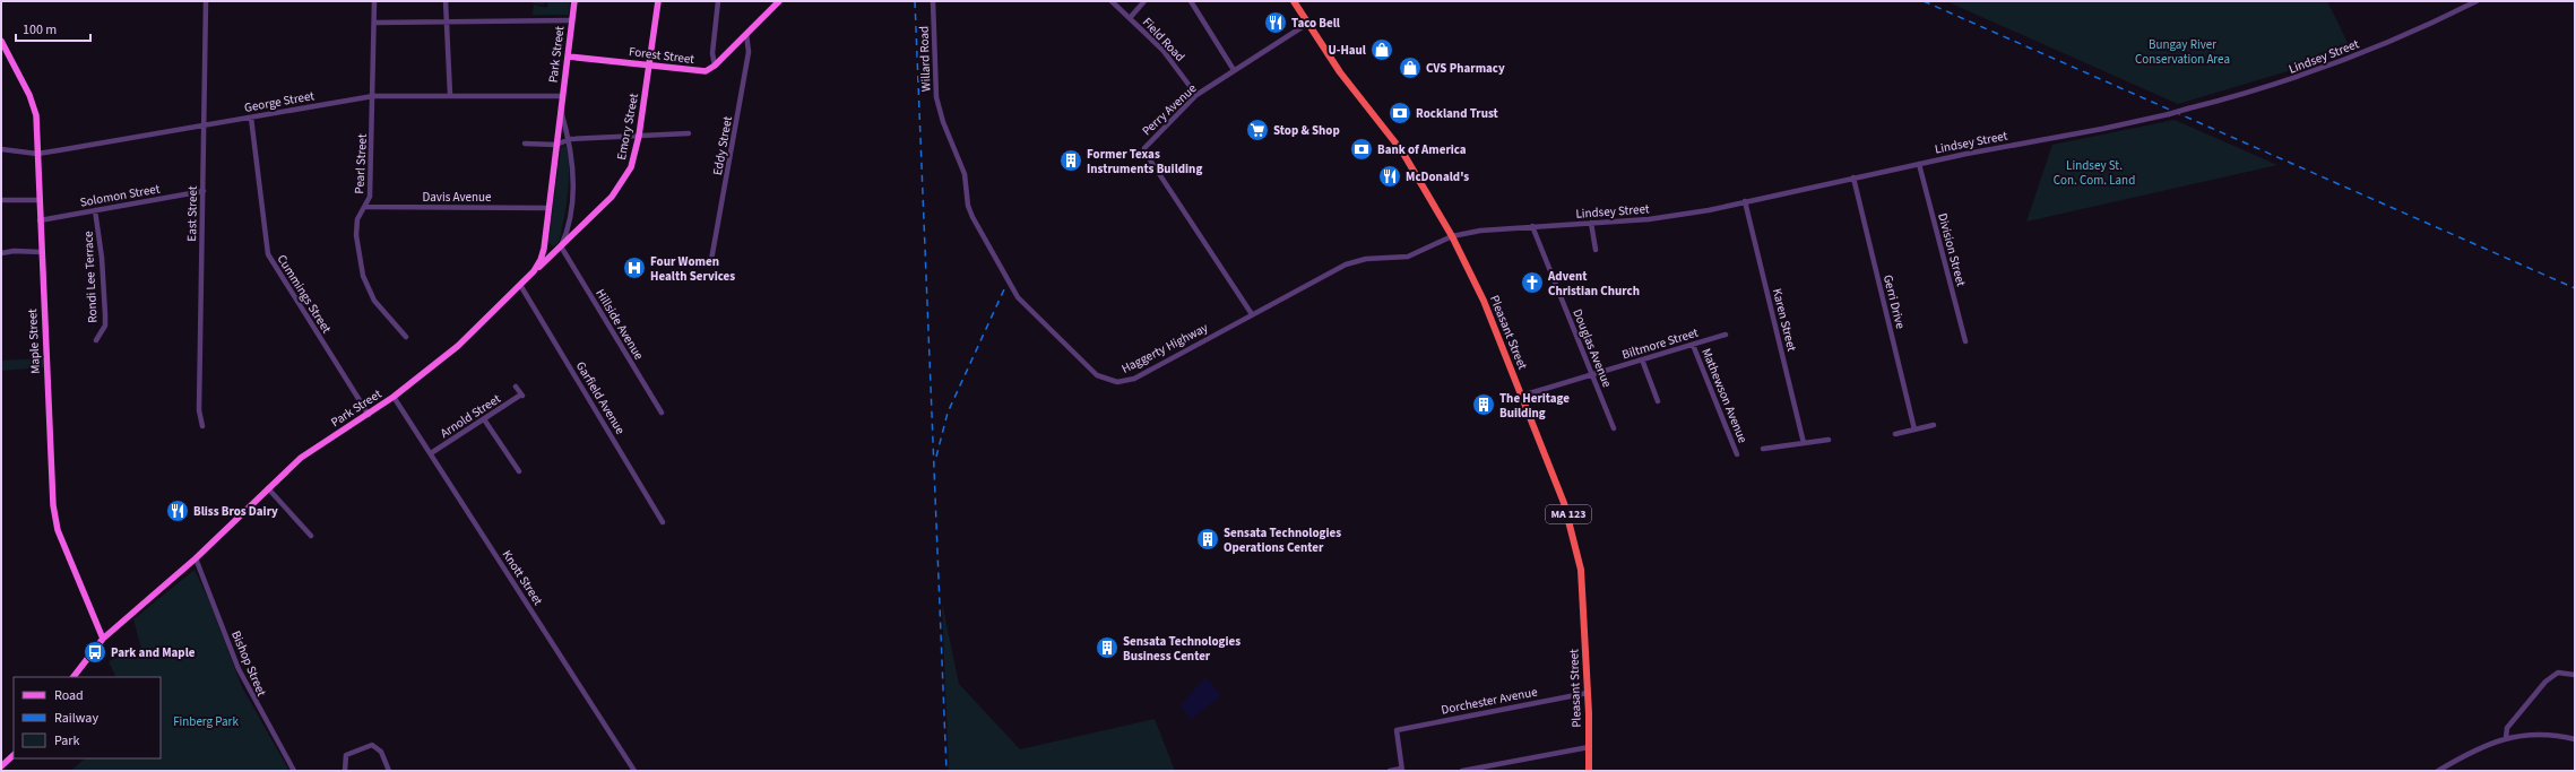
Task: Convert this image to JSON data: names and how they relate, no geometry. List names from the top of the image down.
{
  "streets": {
    "highway": ["Pleasant Street", "MA 123"],
    "main road": [
      "Park Street",
      "Forest Street",
      "Emory Street",
      "Maple Street"
    ],
    "street": [
      "Field Road",
      "Lindsey Street",
      "Willard Road",
      "George Street",
      "Perry Avenue",
      "Eddy Street",
      "Pearl Street",
      "Solomon Street",
      "Davis Avenue",
      "East Street",
      "Division Street",
      "Rondi Lee Terrace",
      "Cummings Street",
      "Gerri Drive",
      "Karen Street",
      "Hillside Avenue",
      "Biltmore Street",
      "Haggerty Highway",
      "Douglas Avenue",
      "Mathewson Avenue",
      "Garfield Avenue",
      "Arnold Street",
      "Knott Street",
      "Bishop Street",
      "Dorchester Avenue"
    ]
  },
  "crossings": [
    ["Field Road", "Perry Avenue"],
    ["Park Street", "Forest Street"],
    ["Park Street", "George Street"],
    ["Park Street", "Emory Street"],
    ["Park Street", "Davis Avenue"],
    ["Park Street", "Cummings Street"],
    ["Park Street", "Hillside Avenue"],
    ["Park Street", "Maple Street"],
    ["Park Street", "Garfield Avenue"],
    ["Park Street", "Knott Street"],
    ["Park Street", "Bishop Street"],
    ["Forest Street", "Emory Street"],
    ["Forest Street", "Eddy Street"],
    ["Lindsey Street", "Division Street"],
    ["Lindsey Street", "Gerri Drive"],
    ["Lindsey Street", "Karen Street"],
    ["Lindsey Street", "Pleasant Street"],
    ["Lindsey Street", "Haggerty Highway"],
    ["Lindsey Street", "Douglas Avenue"],
    ["Willard Road", "Haggerty Highway"],
    ["George Street", "Pearl Street"],
    ["George Street", "East Street"],
    ["George Street", "Cummings Street"],
    ["George Street", "Maple Street"],
    ["Perry Avenue", "Pleasant Street"],
    ["Perry Avenue", "Haggerty Highway"],
    ["Emory Street", "Hillside Avenue"],
    ["Pearl Street", "Davis Avenue"],
    ["Solomon Street", "East Street"],
    ["Solomon Street", "Rondi Lee Terrace"],
    ["Solomon Street", "Maple Street"],
    ["Pleasant Street", "Biltmore Street"],
    ["Pleasant Street", "Haggerty Highway"],
    ["Pleasant Street", "Dorchester Avenue"],
    ["Biltmore Street", "Douglas Avenue"],
    ["Biltmore Street", "Mathewson Avenue"],
    ["Arnold Street", "Knott Street"]
  ],
  "parks": ["Bungay River Conservation Area", "Lindsey St. Con. Com. Land", "Finberg Park"],
  "places": {
    "restaurant": ["Taco Bell", "McDonald's", "Bliss Bros Dairy"],
    "shop": ["U-Haul", "CVS Pharmacy"],
    "bank": ["Rockland Trust", "Bank of America"],
    "supermarket": ["Stop & Shop"],
    "building": [
      "Former Texas Instruments Building",
      "The Heritage Building",
      "Sensata Technologies Operations Center",
      "Sensata Technologies Business Center"
    ],
    "hospital": ["Four Women Health Services"],
    "church": ["Advent Christian Church"],
    "bus stop": ["Park and Maple"]
  },
  "legend": ["Road", "Railway", "Park"],
  "scale_bar": "100 m"
}
